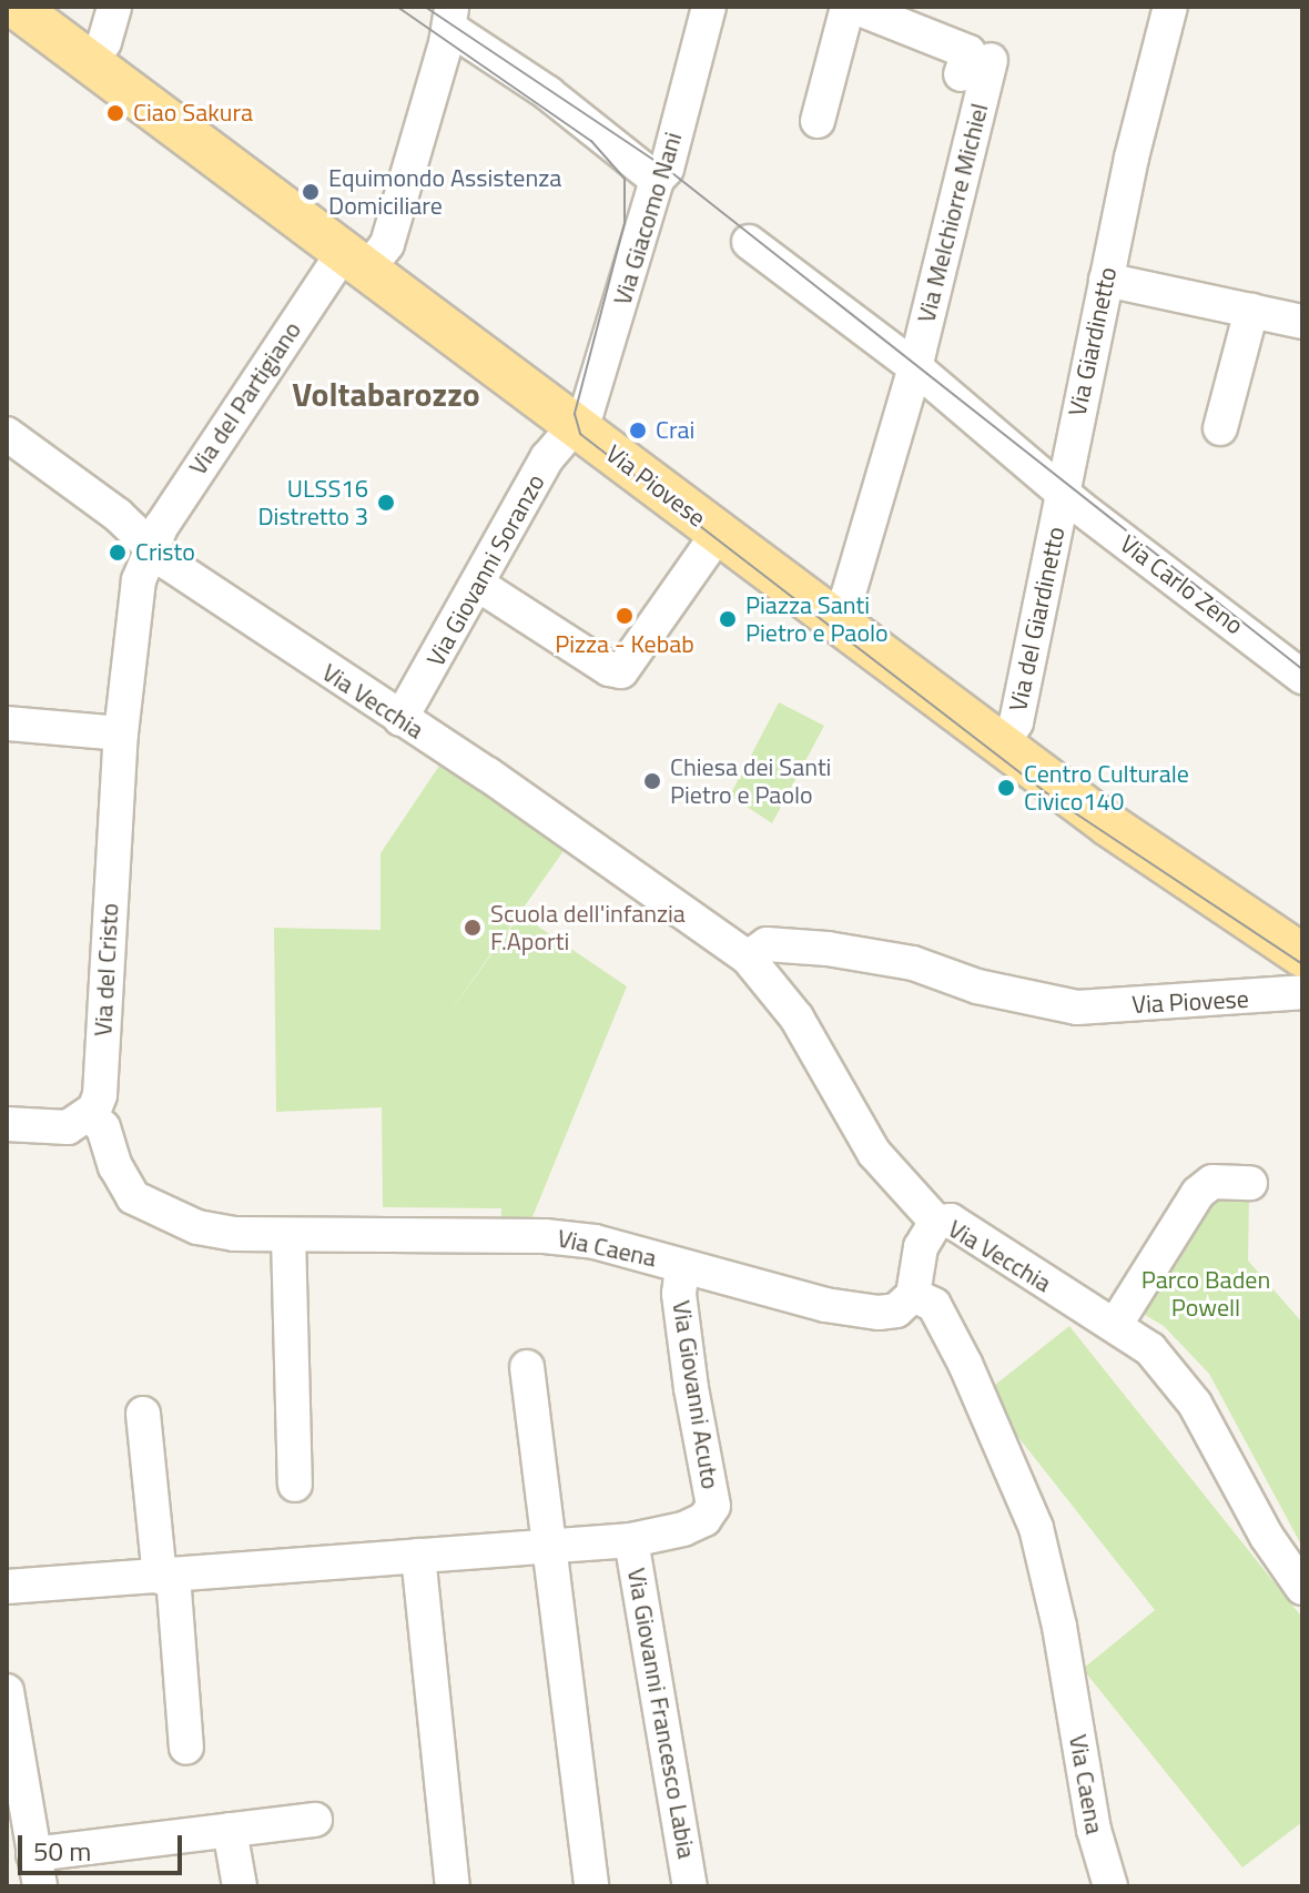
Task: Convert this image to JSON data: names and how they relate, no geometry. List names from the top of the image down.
{
  "streets": {
    "main road": ["Via Piovese"],
    "street": [
      "Via Melchiorre Michiel",
      "Via Giacomo Nani",
      "Via Giardinetto",
      "Via del Partigiano",
      "Via Giovanni Soranzo",
      "Via Carlo Zeno",
      "Via del Giardinetto",
      "Via Vecchia",
      "Via del Cristo",
      "Via Caena",
      "Via Giovanni Acuto",
      "Via Giovanni Francesco Labia"
    ]
  },
  "crossings": [
    ["Via Melchiorre Michiel", "Via Piovese"],
    ["Via Giacomo Nani", "Via Piovese"],
    ["Via Giacomo Nani", "Via Giovanni Soranzo"],
    ["Via Giardinetto", "Via Carlo Zeno"],
    ["Via Giardinetto", "Via del Giardinetto"],
    ["Via del Partigiano", "Via Piovese"],
    ["Via del Partigiano", "Via Vecchia"],
    ["Via del Partigiano", "Via del Cristo"],
    ["Via Piovese", "Via Giovanni Soranzo"],
    ["Via Piovese", "Via del Giardinetto"],
    ["Via Piovese", "Via Vecchia"],
    ["Via Giovanni Soranzo", "Via Vecchia"],
    ["Via Carlo Zeno", "Via del Giardinetto"],
    ["Via Vecchia", "Via del Cristo"],
    ["Via del Cristo", "Via Caena"],
    ["Via Caena", "Via Giovanni Acuto"],
    ["Via Giovanni Acuto", "Via Giovanni Francesco Labia"]
  ],
  "districts": ["Voltabarozzo"],
  "parks": ["Parco Baden Powell"],
  "places": [
    "Ciao Sakura",
    "Equimondo Assistenza Domiciliare",
    "Crai",
    "ULSS16 Distretto 3",
    "Cristo",
    "Pizza - Kebab",
    "Piazza Santi Pietro e Paolo",
    "Chiesa dei Santi Pietro e Paolo",
    "Centro Culturale Civico140",
    "Scuola dell'infanzia F.Aporti"
  ],
  "scale_bar": "50 m"
}
